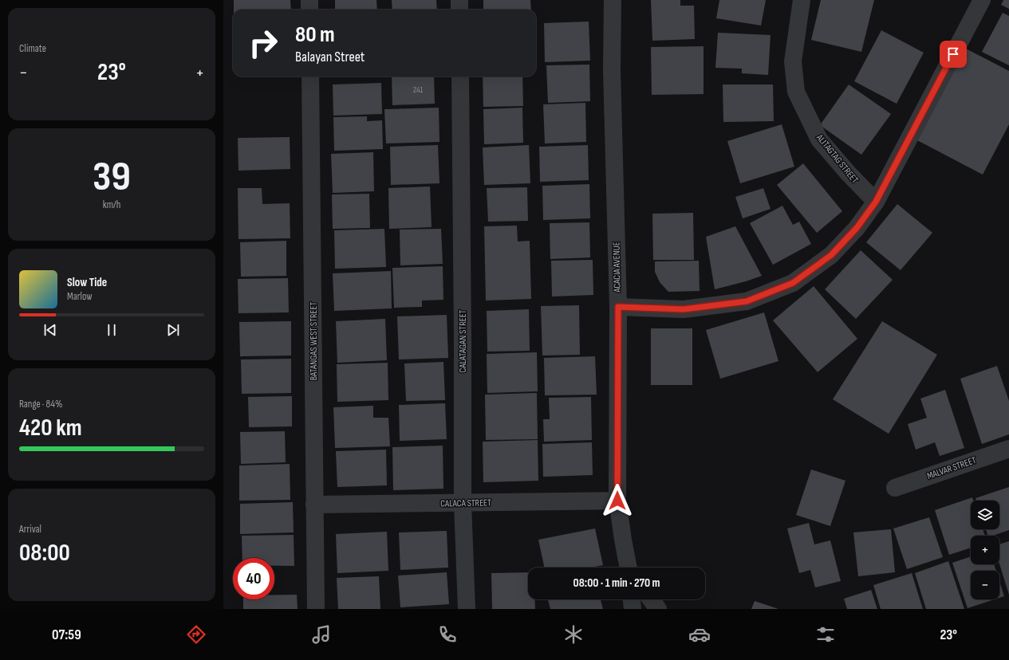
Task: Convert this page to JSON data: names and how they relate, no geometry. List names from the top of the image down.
{
  "streets": {
    "street": [
      "ALITAGTAG STREET",
      "ACACIA AVENUE",
      "BATANGAS WEST STREET",
      "CALATAGAN STREET",
      "MALVAR STREET",
      "CALACA STREET"
    ]
  },
  "crossings": [
    ["ACACIA AVENUE", "CALACA STREET"],
    ["BATANGAS WEST STREET", "CALACA STREET"],
    ["CALATAGAN STREET", "CALACA STREET"]
  ],
  "house_numbers": ["241"],
  "page": {
    "tile": [
      "Climate",
      ["39", "km/h"],
      ["Range · 84%", "420 km"],
      ["Arrival", "08:00"]
    ],
    "turn": ["80 m", "Balayan Street"],
    "heat": ["−", "23°", "+"],
    "song": ["Slow Tide", "Marlow"],
    "map_buttons": ["+", "−"],
    "limit": "40",
    "trip": "08:00 · 1 min · 270 m",
    "tabs": ["07:59", "23°"]
  }
}
